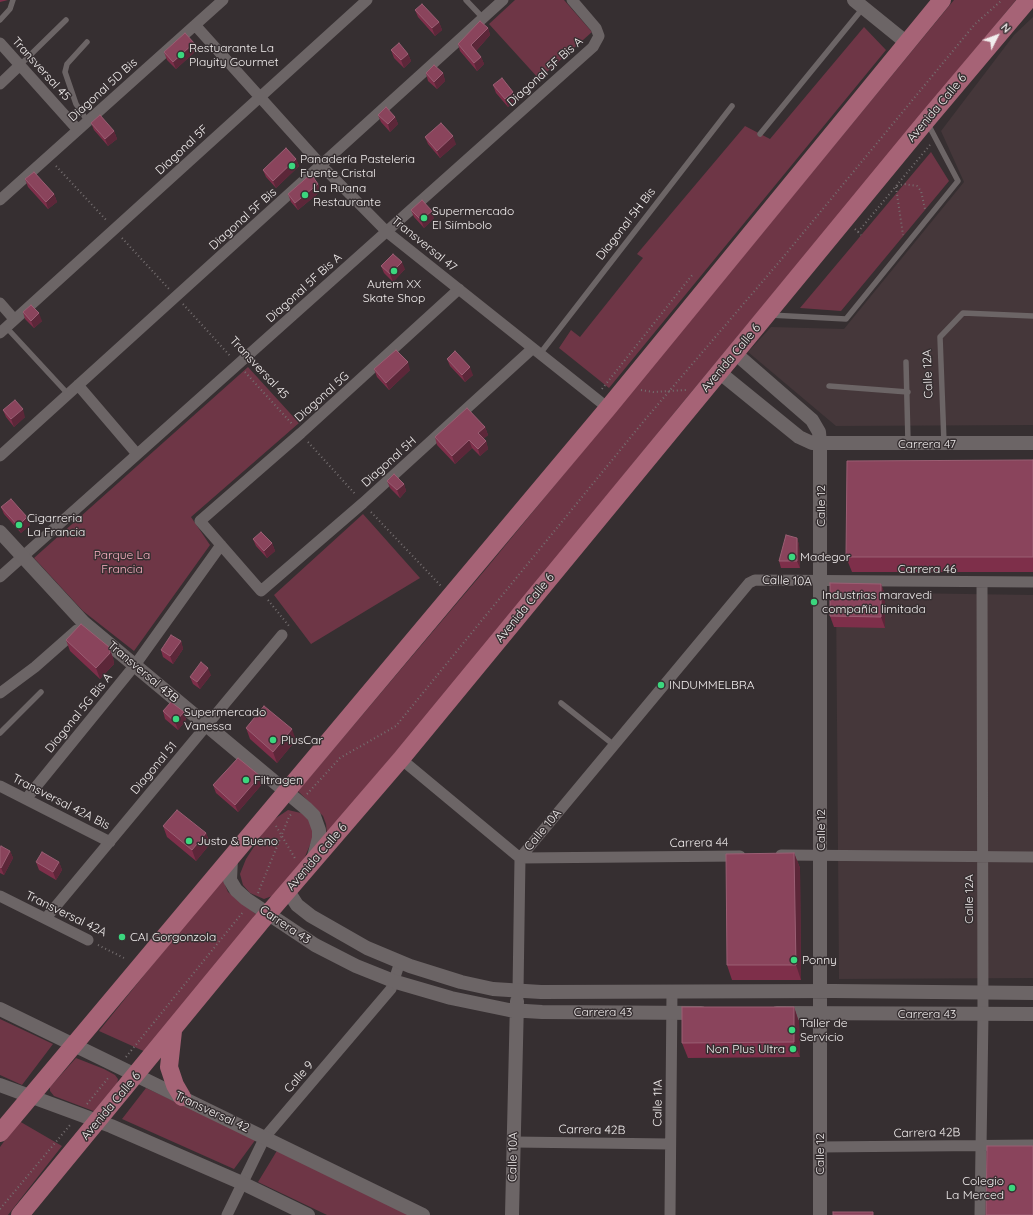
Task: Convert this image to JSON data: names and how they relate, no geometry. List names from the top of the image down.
{
  "streets": {
    "main road": ["Avenida Calle 6"],
    "street": [
      "Transversal 45",
      "Diagonal 5F Bis A",
      "Diagonal 5D Bis",
      "Diagonal 5F",
      "Diagonal 5F Bis",
      "Transversal 47",
      "Calle 12A",
      "Diagonal 5G",
      "Carrera 47",
      "Diagonal 5H",
      "Calle 12",
      "Carrera 46",
      "Calle 10A",
      "Transversal 43B",
      "Diagonal 5G Bis A",
      "Diagonal 51",
      "Transversal 42A Bis",
      "Carrera 44",
      "Transversal 42A",
      "Carrera 43",
      "Calle 9",
      "Calle 11A",
      "Transversal 42",
      "Carrera 42B"
    ],
    "lane": ["Diagonal 5H Bis"]
  },
  "crossings": [
    ["Transversal 45", "Diagonal 5F Bis A"],
    ["Transversal 45", "Diagonal 5D Bis"],
    ["Transversal 45", "Diagonal 5F"],
    ["Transversal 45", "Diagonal 5F Bis"],
    ["Transversal 45", "Diagonal 5G"],
    ["Transversal 45", "Diagonal 5H"],
    ["Diagonal 5F Bis A", "Transversal 47"],
    ["Diagonal 5F Bis A", "Transversal 43B"],
    ["Diagonal 5D Bis", "Transversal 47"],
    ["Avenida Calle 6", "Carrera 47"],
    ["Avenida Calle 6", "Transversal 43B"],
    ["Avenida Calle 6", "Carrera 43"],
    ["Avenida Calle 6", "Transversal 42"],
    ["Diagonal 5F", "Transversal 47"],
    ["Diagonal 5F Bis", "Transversal 47"],
    ["Diagonal 5H Bis", "Transversal 47"],
    ["Diagonal 5H Bis", "Diagonal 5H"],
    ["Transversal 47", "Diagonal 5G"],
    ["Transversal 47", "Diagonal 5H"],
    ["Calle 12A", "Carrera 47"],
    ["Calle 12A", "Carrera 46"],
    ["Calle 12A", "Carrera 43"],
    ["Calle 12A", "Carrera 42B"],
    ["Diagonal 5G", "Diagonal 5G Bis A"],
    ["Carrera 47", "Calle 12"],
    ["Calle 12", "Carrera 46"],
    ["Calle 12", "Calle 10A"],
    ["Calle 12", "Carrera 43"],
    ["Calle 12", "Carrera 42B"],
    ["Carrera 46", "Calle 10A"],
    ["Calle 10A", "Carrera 44"],
    ["Calle 10A", "Carrera 43"],
    ["Calle 10A", "Carrera 42B"],
    ["Transversal 43B", "Diagonal 5G Bis A"],
    ["Transversal 43B", "Diagonal 51"],
    ["Diagonal 5G Bis A", "Transversal 42A Bis"],
    ["Diagonal 51", "Transversal 42A Bis"],
    ["Diagonal 51", "Transversal 42A"],
    ["Carrera 43", "Calle 9"],
    ["Carrera 43", "Calle 11A"],
    ["Calle 9", "Transversal 42"],
    ["Calle 11A", "Carrera 42B"]
  ],
  "parks": ["Parque La Francia"],
  "places": [
    "Restuarante La Playity Gourmet",
    "Panadería Pasteleria Fuente Cristal",
    "La Ruana Restaurante",
    "Supermercado El Siímbolo",
    "Autem XX Skate Shop",
    "Cigarreria La Francia",
    "Madegor",
    "Industrias maravedi compañía limitada",
    "INDUMMELBRA",
    "Supermercado Vanessa",
    "PlusCar",
    "Filtragen",
    "Justo & Bueno",
    "CAI Gorgonzola",
    "Ponny",
    "Taller de Servicio",
    "Non Plus Ultra",
    "Colegio La Merced"
  ],
  "north": "top right"
}
